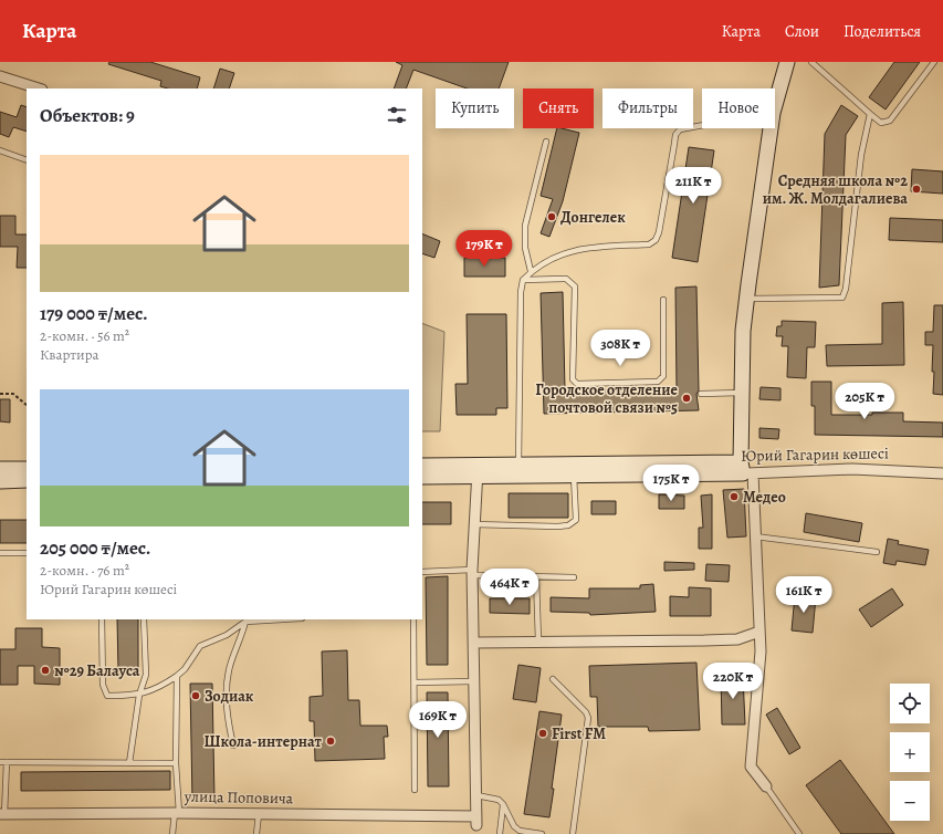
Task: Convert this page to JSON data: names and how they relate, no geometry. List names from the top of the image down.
{
  "streets": {
    "main road": ["Юрий Гагарин көшесі"],
    "street": ["улица Поповича"]
  },
  "places": [
    "Средняя школа №2 им. Ж. Молдагалиева",
    "Донгелек",
    "Городское отделение почтовой связи №5",
    "Медео",
    "№29 Балауса",
    "Зодиак",
    "First FM",
    "Школа-интернат"
  ],
  "page": {
    "header": "Карта",
    "nav": ["Карта", "Слои", "Поделиться"],
    "chip": [
      "Купить",
      "Снять",
      "Фильтры",
      "Новое"
    ],
    "heading": "Объектов: 9",
    "list": [
      {
        "name": "179 000 ₸/мес.",
        "note": "2-комн. · 56 m² · Квартира"
      },
      {
        "name": "205 000 ₸/мес.",
        "note": "2-комн. · 76 m² · Юрий Гагарин көшесі"
      }
    ],
    "price": [
      "211K ₸",
      "179K ₸",
      "308K ₸",
      "205K ₸",
      "175K ₸",
      "464K ₸",
      "161K ₸",
      "220K ₸",
      "169K ₸"
    ],
    "map_buttons": ["+", "−"]
  }
}
